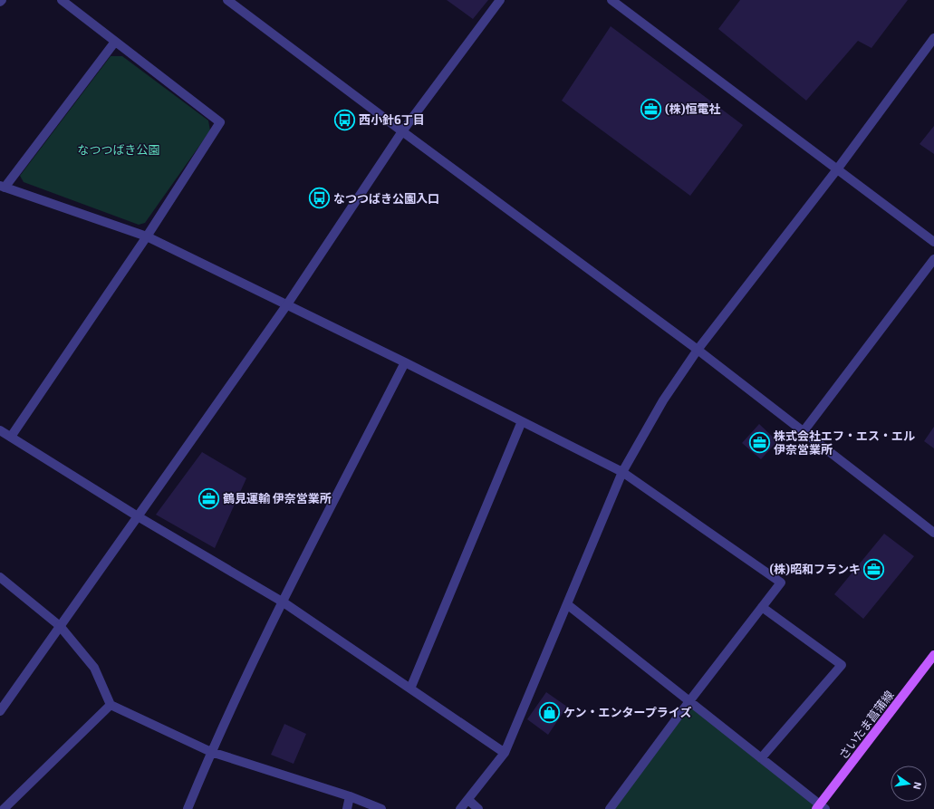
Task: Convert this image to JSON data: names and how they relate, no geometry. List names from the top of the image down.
{
  "streets": {
    "main road": ["さいたま菖蒲線"]
  },
  "parks": ["なつつばき公園"],
  "places": {
    "office": [
      "(株)恒電社",
      "株式会社エフ・エス・エル 伊奈営業所",
      "鶴見運輸 伊奈営業所",
      "(株)昭和フランキ"
    ],
    "bus stop": ["西小針6丁目", "なつつばき公園入口"],
    "shop": ["ケン・エンタープライズ"]
  },
  "north": "right"
}
